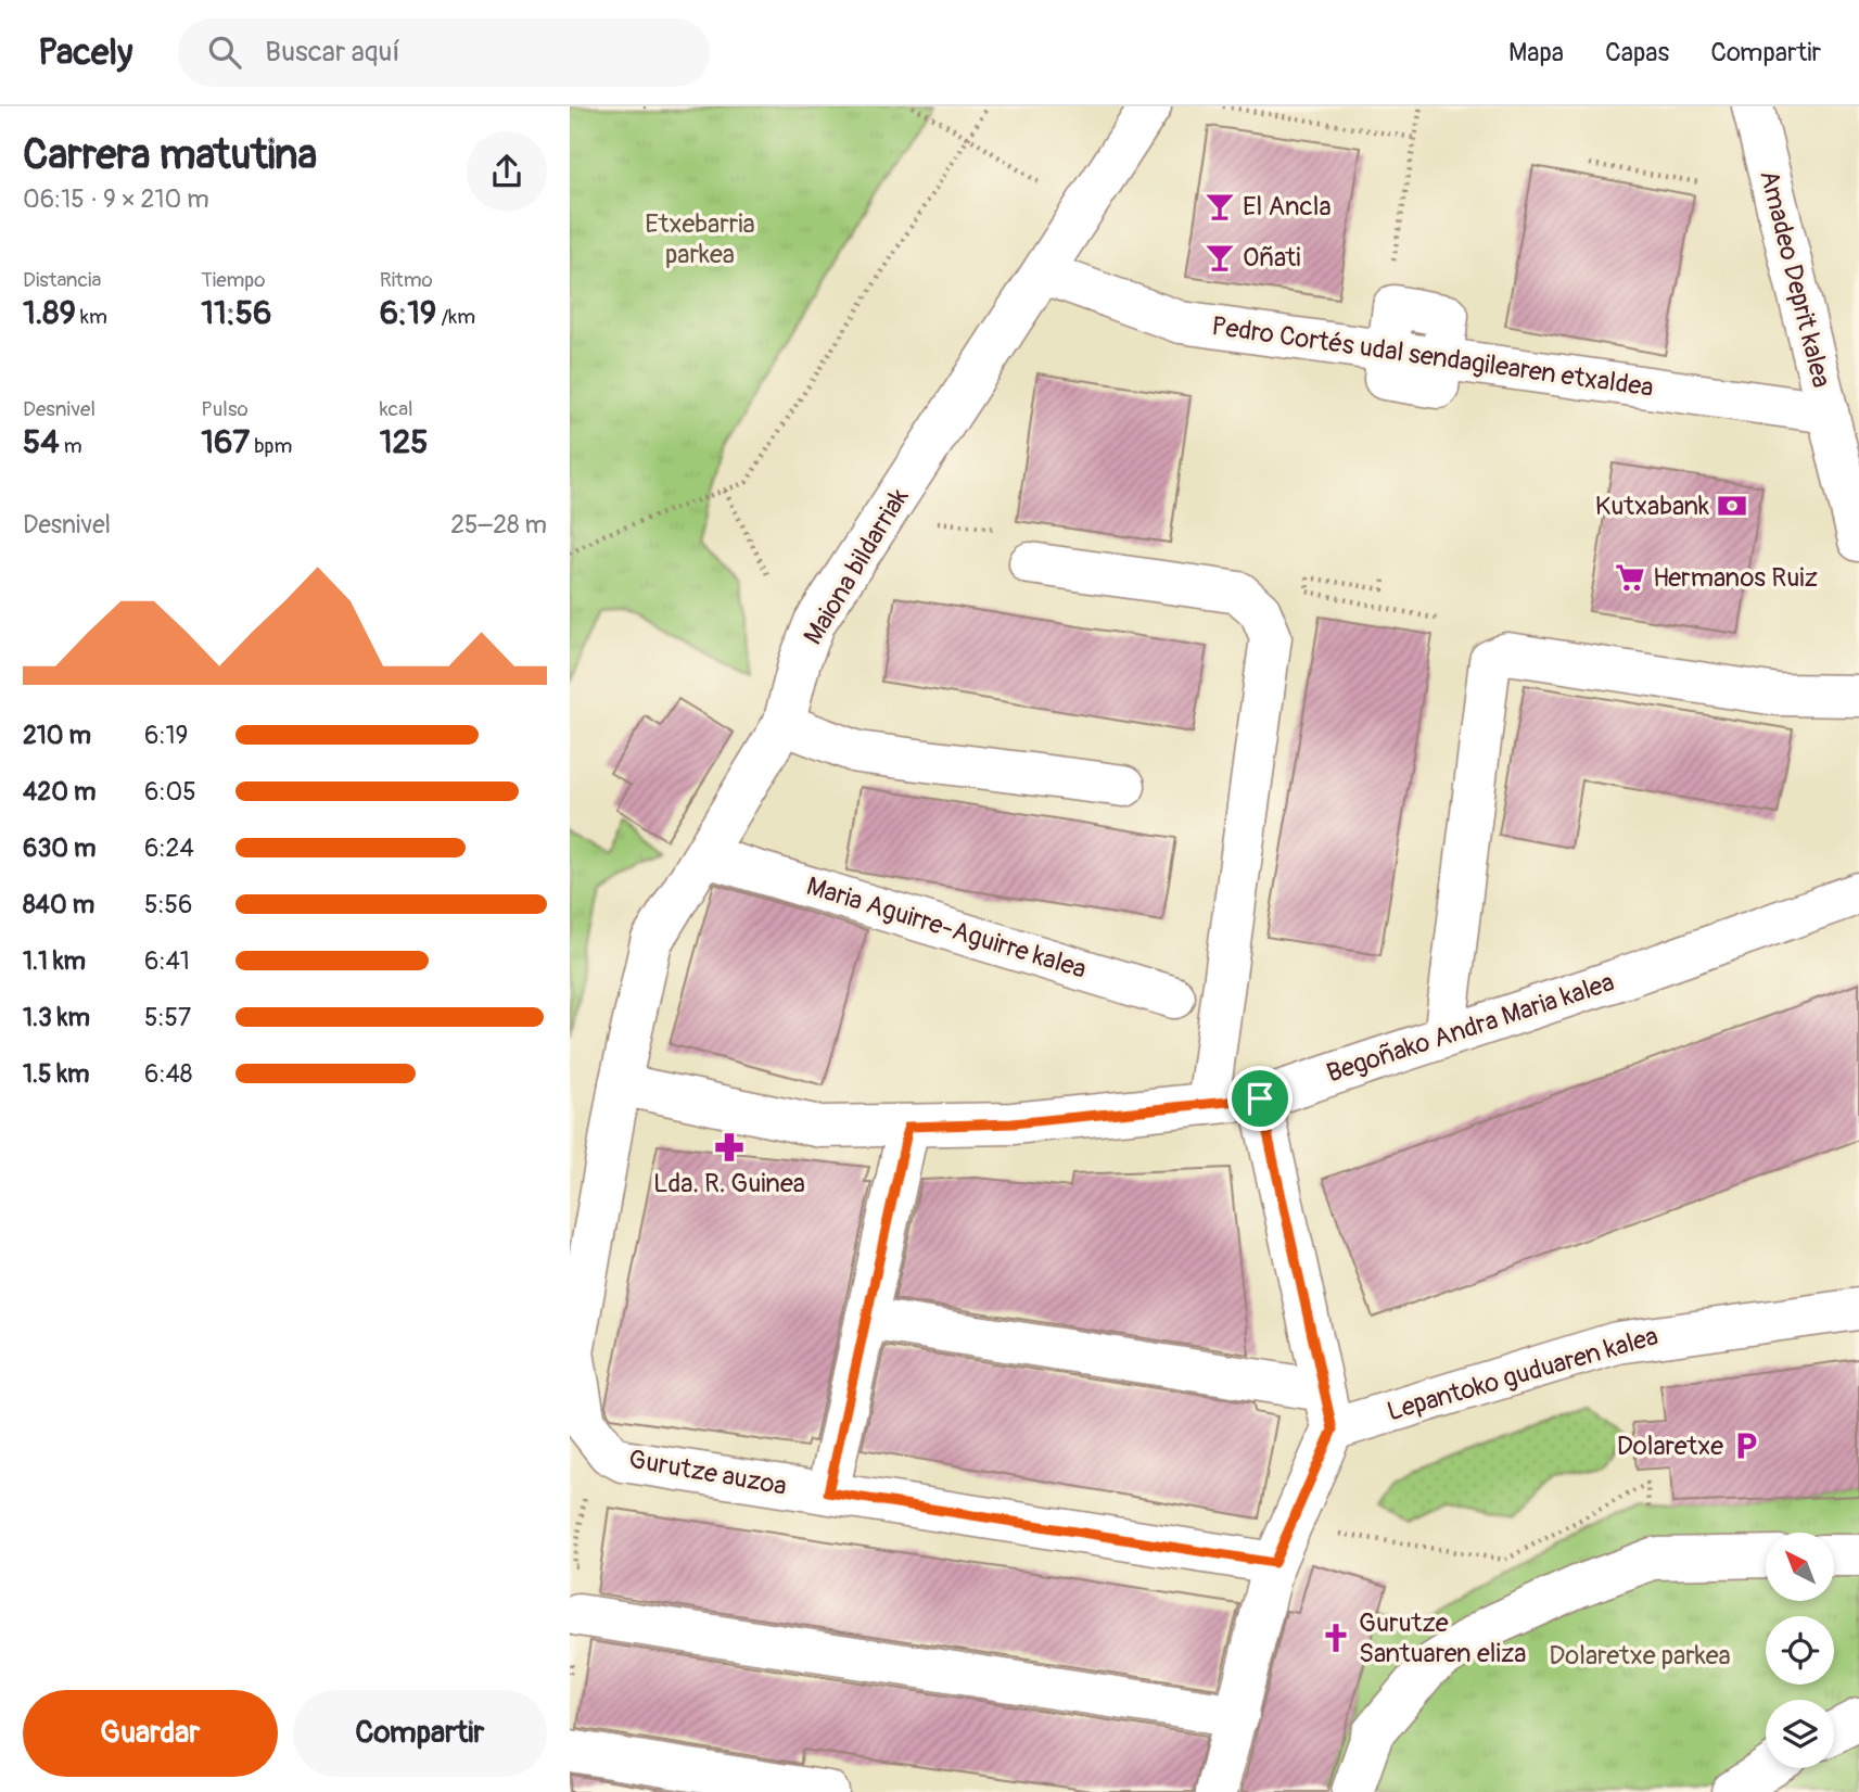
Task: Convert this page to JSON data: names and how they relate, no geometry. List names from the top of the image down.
{
  "streets": {
    "street": [
      "Amadeo Deprit kalea",
      "Pedro Cortés udal sendagilearen etxaldea",
      "Maiona bildarriak",
      "Maria Aguirre-Aguirre kalea",
      "Begoñako Andra Maria kalea",
      "Lepantoko guduaren kalea",
      "Gurutze auzoa"
    ]
  },
  "crossings": [
    ["Amadeo Deprit kalea", "Pedro Cortés udal sendagilearen etxaldea"],
    ["Pedro Cortés udal sendagilearen etxaldea", "Maiona bildarriak"],
    ["Maiona bildarriak", "Begoñako Andra Maria kalea"],
    ["Maiona bildarriak", "Gurutze auzoa"],
    ["Begoñako Andra Maria kalea", "Gurutze auzoa"]
  ],
  "parks": ["Etxebarria parkea", "Dolaretxe parkea"],
  "places": {
    "bar": ["El Ancla", "Oñati"],
    "bank": ["Kutxabank"],
    "supermarket": ["Hermanos Ruiz"],
    "pharmacy": ["Lda. R. Guinea"],
    "parking": ["Dolaretxe"],
    "church": ["Gurutze Santuaren eliza"]
  },
  "north": "top left",
  "page": {
    "header": "Pacely",
    "search": "Buscar aquí",
    "nav": ["Mapa", "Capas", "Compartir"],
    "heading": ["Carrera matutina", "06:15 · 9 × 210 m"],
    "stats": [
      ["Distancia", "1.89 km"],
      ["Tiempo", "11:56"],
      ["Ritmo", "6:19 /km"],
      ["Desnivel", "54 m"],
      ["Pulso", "167 bpm"],
      ["kcal", "125"]
    ],
    "chart": ["Desnivel", "25–28 m"],
    "list": [
      {
        "name": "210 m",
        "note": "6:19"
      },
      {
        "name": "420 m",
        "note": "6:05"
      },
      {
        "name": "630 m",
        "note": "6:24"
      },
      {
        "name": "840 m",
        "note": "5:56"
      },
      {
        "name": "1.1 km",
        "note": "6:41"
      },
      {
        "name": "1.3 km",
        "note": "5:57"
      },
      {
        "name": "1.5 km",
        "note": "6:48"
      }
    ],
    "buttons": ["Guardar", "Compartir"]
  }
}
